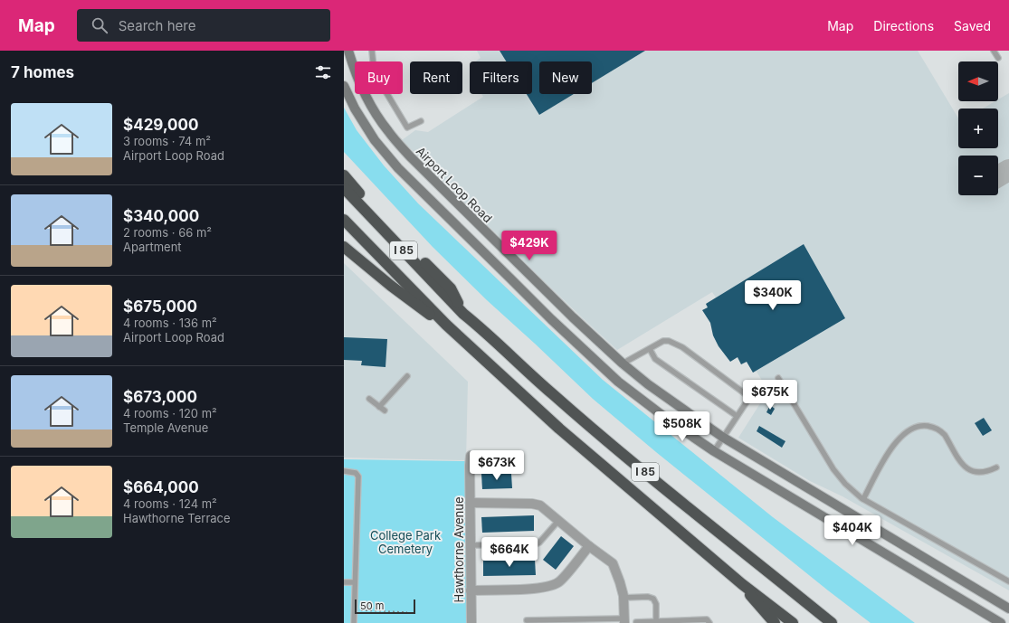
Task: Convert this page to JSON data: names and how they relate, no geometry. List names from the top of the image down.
{
  "streets": {
    "highway": ["I 85"],
    "main road": ["Airport Loop Road"],
    "street": ["Hawthorne Avenue"]
  },
  "parks": ["College Park Cemetery"],
  "scale_bar": "50 m",
  "north": "left",
  "page": {
    "header": "Map",
    "search": "Search here",
    "nav": ["Map", "Directions", "Saved"],
    "heading": "7 homes",
    "map_buttons": ["+", "−"],
    "chip": [
      "Buy",
      "Rent",
      "Filters",
      "New"
    ],
    "list": [
      {
        "name": "$429,000",
        "note": "3 rooms · 74 m² · Airport Loop Road"
      },
      {
        "name": "$340,000",
        "note": "2 rooms · 66 m² · Apartment"
      },
      {
        "name": "$675,000",
        "note": "4 rooms · 136 m² · Airport Loop Road"
      },
      {
        "name": "$673,000",
        "note": "4 rooms · 120 m² · Temple Avenue"
      },
      {
        "name": "$664,000",
        "note": "4 rooms · 124 m² · Hawthorne Terrace"
      }
    ],
    "price": [
      "$429K",
      "$340K",
      "$675K",
      "$508K",
      "$673K",
      "$404K",
      "$664K"
    ],
    "scale": "50 m"
  }
}
